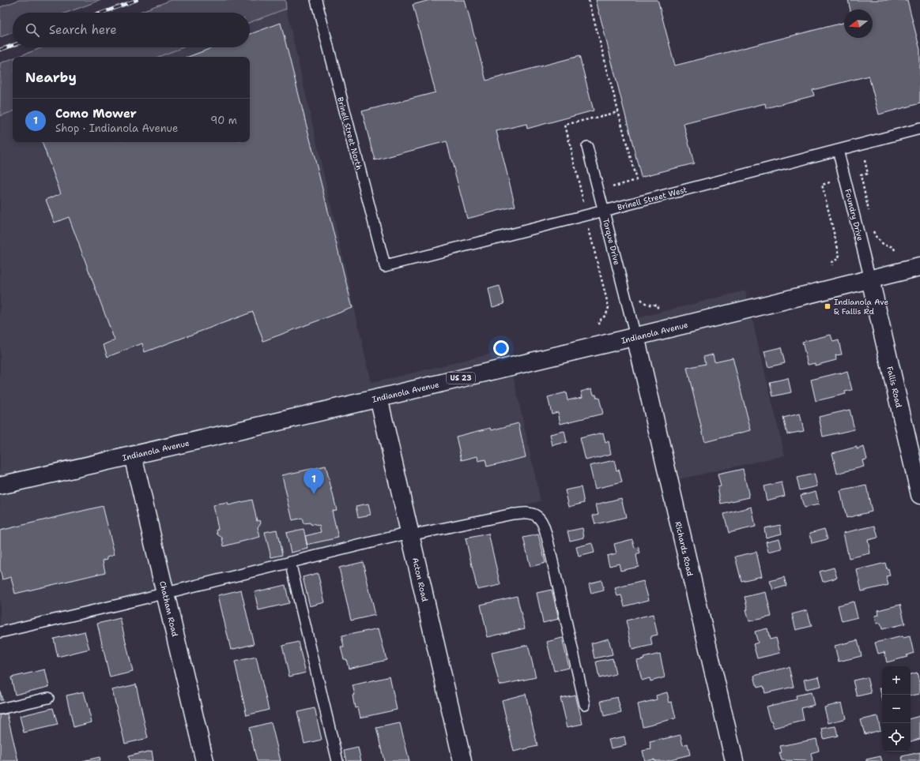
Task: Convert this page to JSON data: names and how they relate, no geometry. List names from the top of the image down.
{
  "streets": {
    "street": [
      "Indianola Avenue",
      "US 23",
      "Fallis Road",
      "Richards Road",
      "Acton Road",
      "Chatham Road"
    ],
    "lane": [
      "Brinell Street North",
      "Brinell Street West",
      "Foundry Drive",
      "Torque Drive"
    ]
  },
  "crossings": [
    ["Brinell Street North", "Brinell Street West"],
    ["Brinell Street West", "Foundry Drive"],
    ["Brinell Street West", "Torque Drive"],
    ["Foundry Drive", "Indianola Avenue"],
    ["Foundry Drive", "Fallis Road"],
    ["Torque Drive", "Indianola Avenue"],
    ["Torque Drive", "Richards Road"],
    ["Indianola Avenue", "Fallis Road"],
    ["Indianola Avenue", "Richards Road"],
    ["Indianola Avenue", "Acton Road"],
    ["Indianola Avenue", "Chatham Road"]
  ],
  "places": {
    "transit": ["Indianola Ave & Fallis Rd"]
  },
  "north": "left",
  "page": {
    "search": "Search here",
    "heading": "Nearby",
    "list": [
      {
        "mark": "1",
        "name": "Como Mower",
        "note": "Shop · Indianola Avenue",
        "value": "90 m"
      }
    ],
    "pins": "1",
    "map_buttons": ["+", "−"]
  }
}
